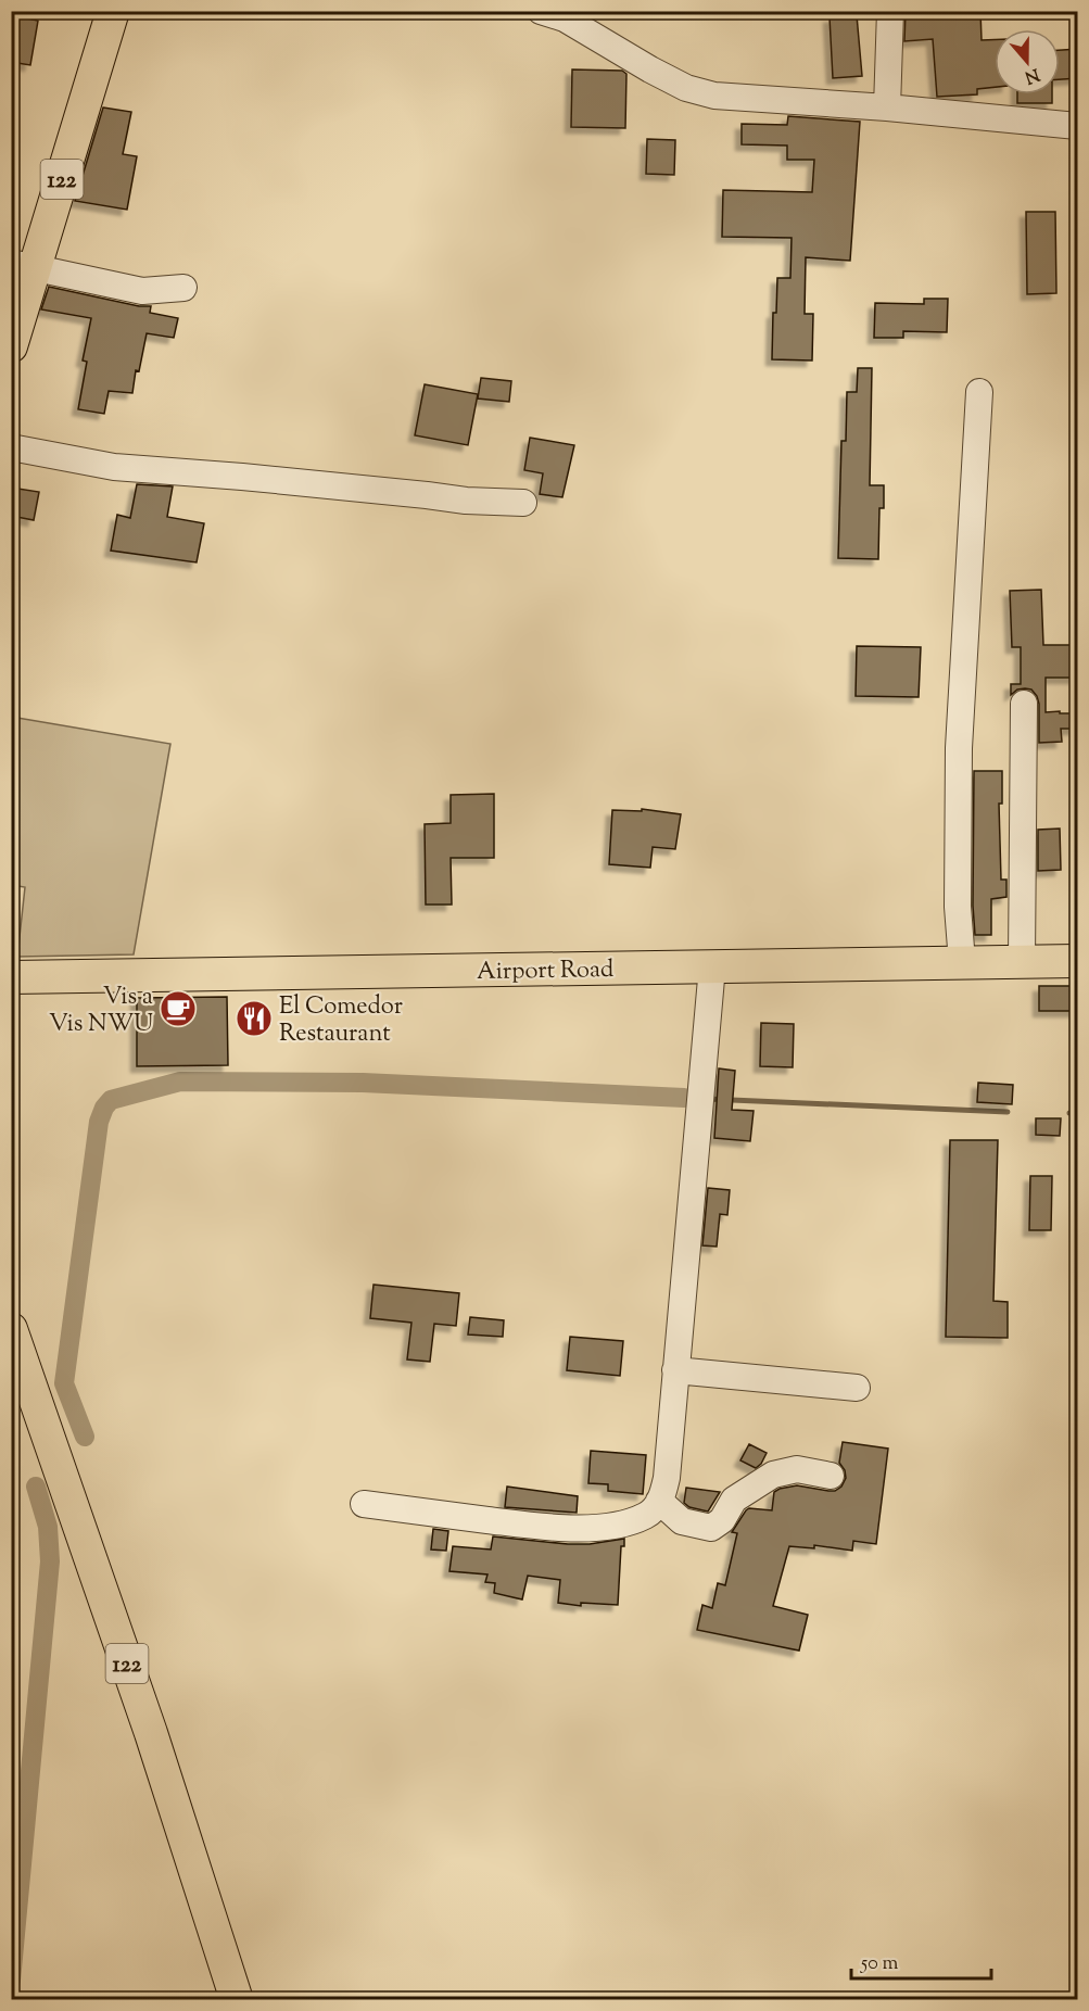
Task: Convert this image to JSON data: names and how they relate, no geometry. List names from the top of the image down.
{
  "streets": {
    "main road": ["122", "Airport Road"]
  },
  "places": {
    "cafe": ["Vis a Vis NWU"],
    "restaurant": ["El Comedor Restaurant"]
  },
  "scale_bar": "50 m",
  "north": "bottom"
}
